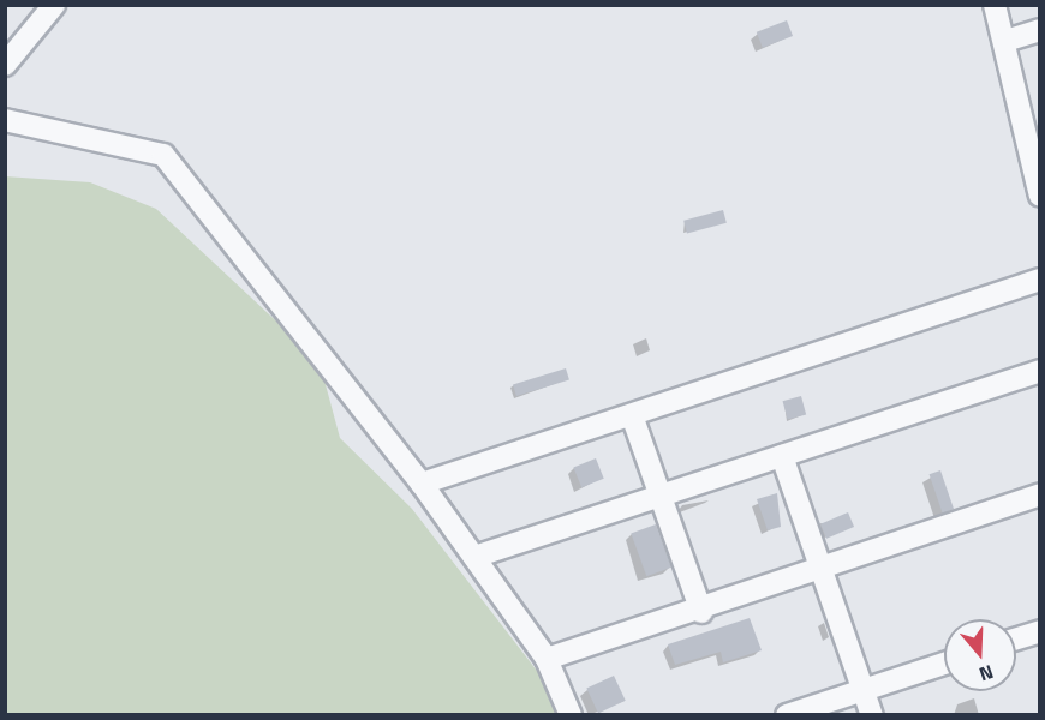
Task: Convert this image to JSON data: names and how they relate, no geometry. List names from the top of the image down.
{
  "north": "bottom"
}
